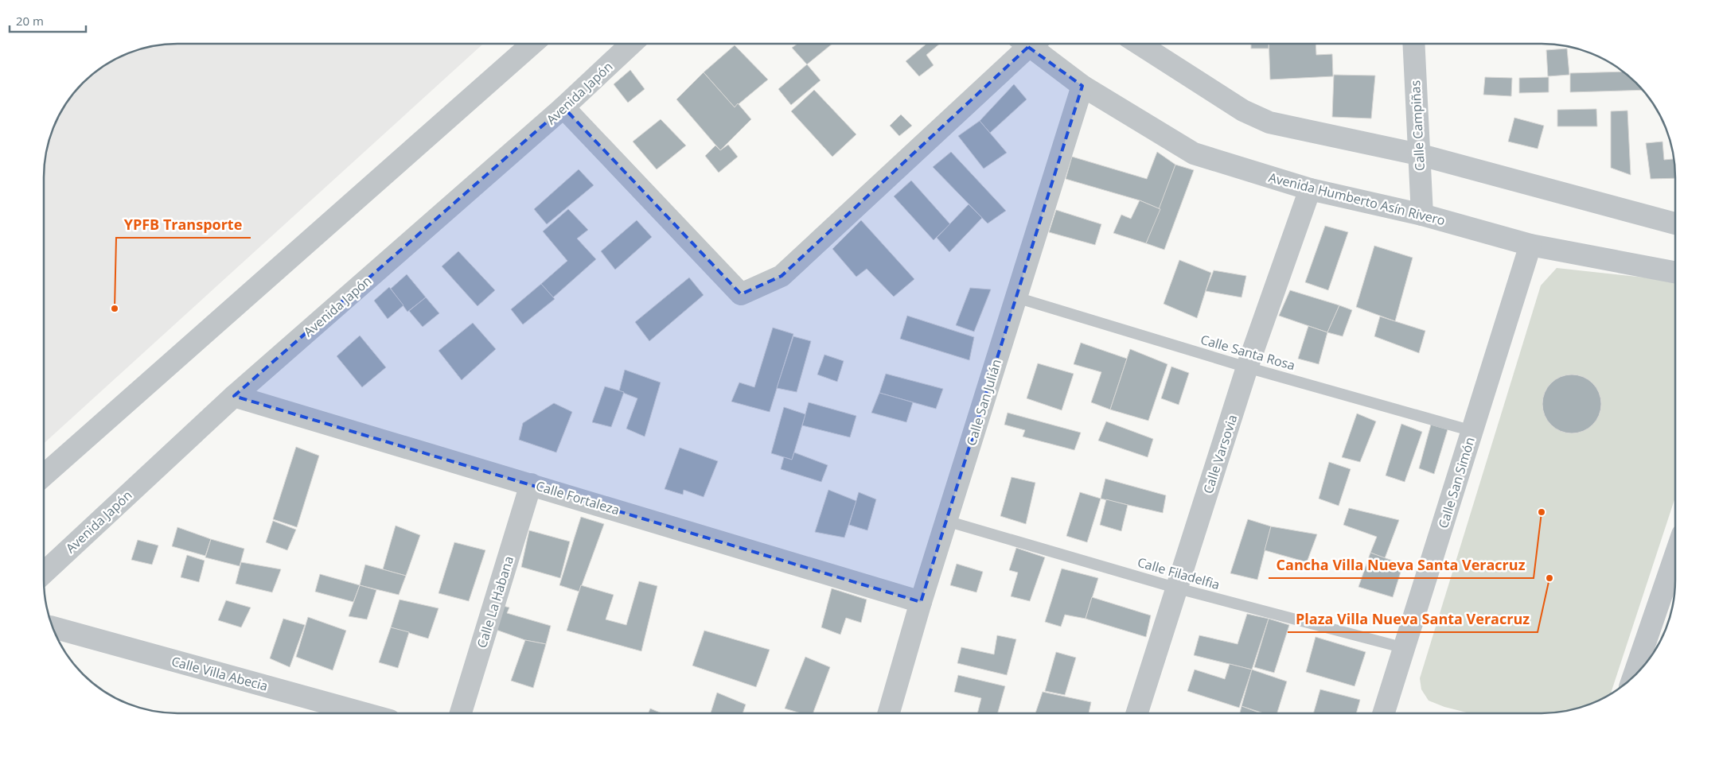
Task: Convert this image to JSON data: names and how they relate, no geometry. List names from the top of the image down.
{
  "streets": {
    "street": [
      "Avenida Japón",
      "Calle Campiñas",
      "Avenida Humberto Asín Rivero",
      "Calle San Julián",
      "Calle Varsovia",
      "Calle San Simón",
      "Calle Fortaleza",
      "Calle La Habana",
      "Calle Villa Abecia"
    ],
    "lane": ["Calle Santa Rosa", "Calle Filadelfia"]
  },
  "crossings": [
    ["Avenida Japón", "Calle Fortaleza"],
    ["Calle Campiñas", "Avenida Humberto Asín Rivero"],
    ["Avenida Humberto Asín Rivero", "Calle San Julián"],
    ["Avenida Humberto Asín Rivero", "Calle Varsovia"],
    ["Avenida Humberto Asín Rivero", "Calle San Simón"],
    ["Calle Santa Rosa", "Calle San Julián"],
    ["Calle Santa Rosa", "Calle Varsovia"],
    ["Calle Santa Rosa", "Calle San Simón"],
    ["Calle San Julián", "Calle Fortaleza"],
    ["Calle San Julián", "Calle Filadelfia"],
    ["Calle Varsovia", "Calle Filadelfia"],
    ["Calle San Simón", "Calle Filadelfia"],
    ["Calle Fortaleza", "Calle La Habana"]
  ],
  "places": ["YPFB Transporte", "Cancha Villa Nueva Santa Veracruz", "Plaza Villa Nueva Santa Veracruz"],
  "scale_bar": "20 m"
}
